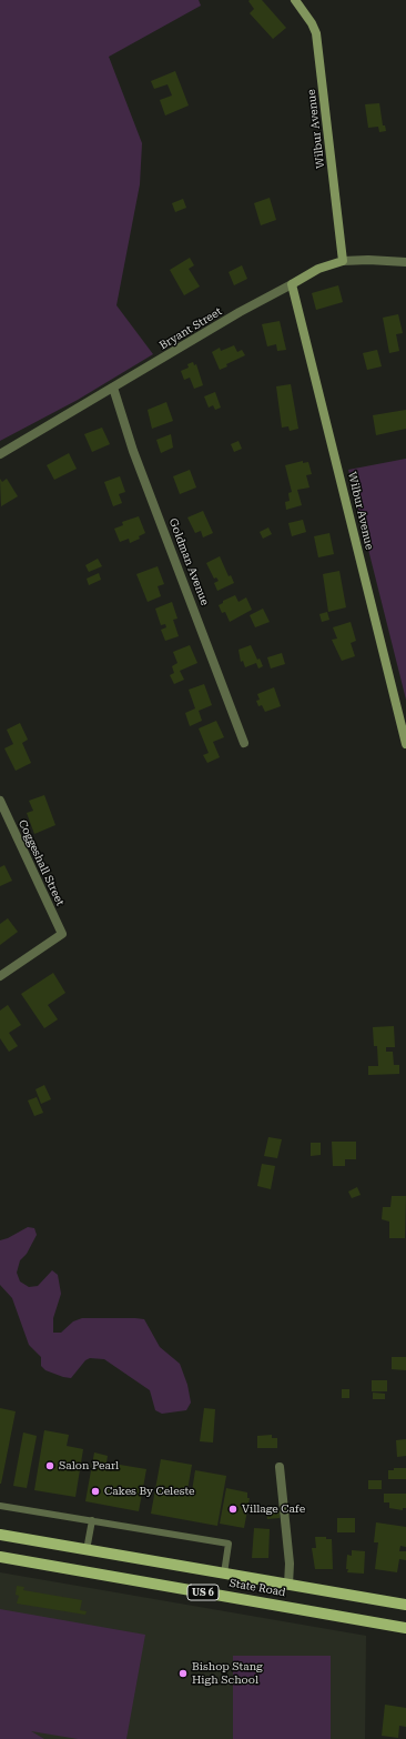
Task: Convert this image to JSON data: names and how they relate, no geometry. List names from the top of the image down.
{
  "streets": {
    "main road": ["State Road", "US 6"],
    "street": [
      "Wilbur Avenue",
      "Bryant Street",
      "Goldman Avenue",
      "Coggeshall Street"
    ]
  },
  "crossings": [
    ["Wilbur Avenue", "Bryant Street"],
    ["Bryant Street", "Goldman Avenue"]
  ],
  "places": [
    "Salon Pearl",
    "Cakes By Celeste",
    "Village Cafe",
    "Bishop Stang High School"
  ]
}
